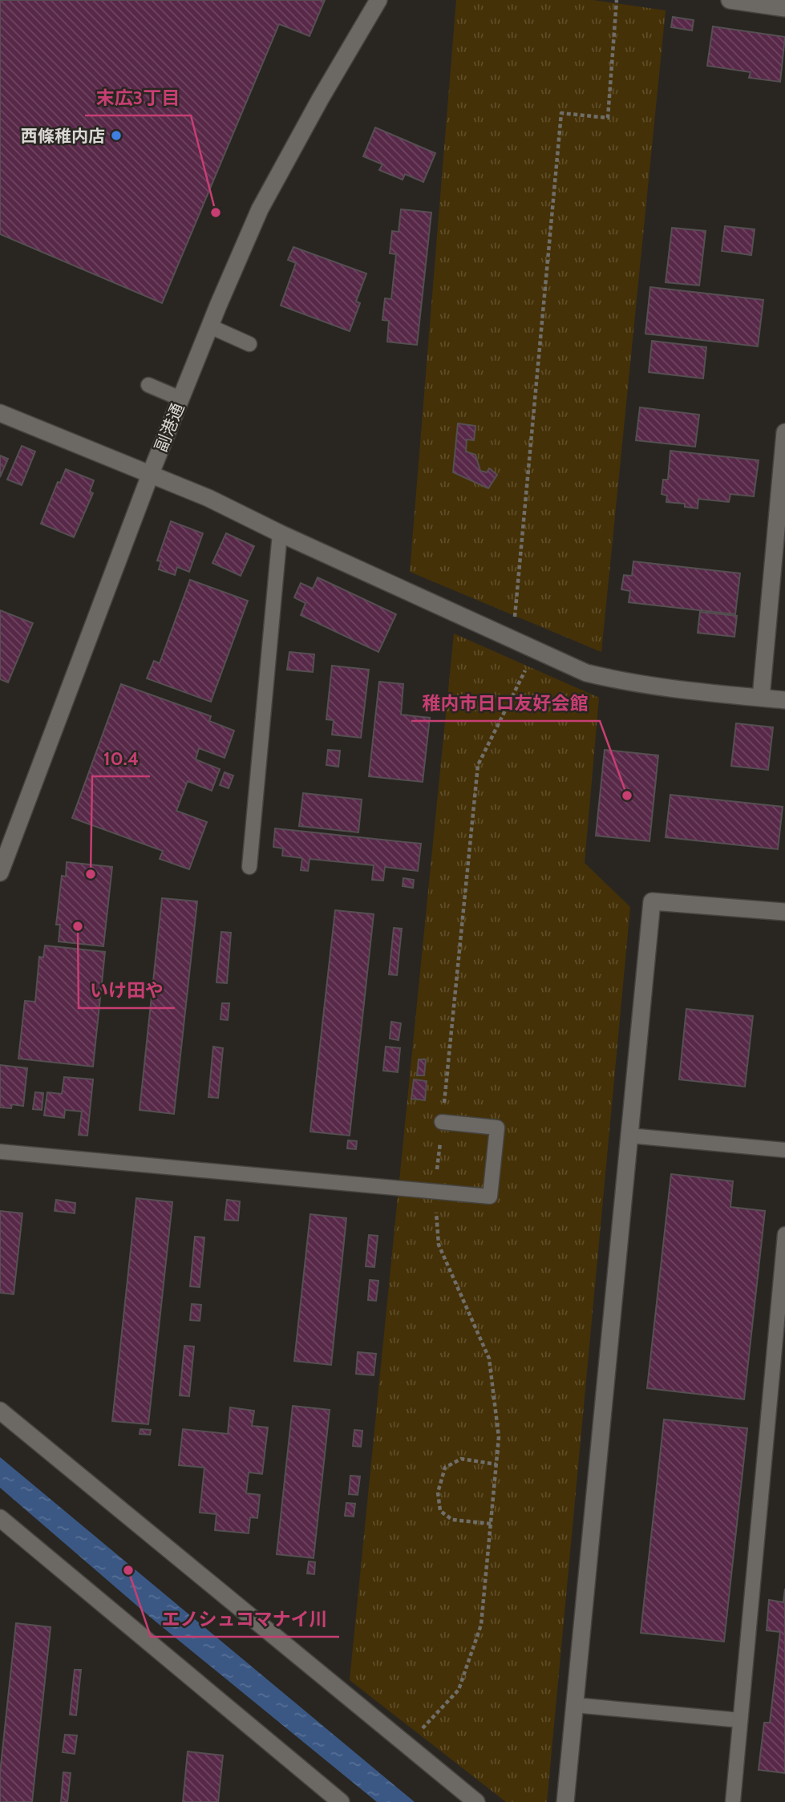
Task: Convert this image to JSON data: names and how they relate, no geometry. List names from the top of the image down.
{
  "streets": {
    "street": ["副港通"]
  },
  "places": [
    "西條稚内店",
    "末広3丁目",
    "稚内市日ロ友好会館",
    "10.4",
    "いけ田や",
    "エノシュコマナイ川"
  ]
}
